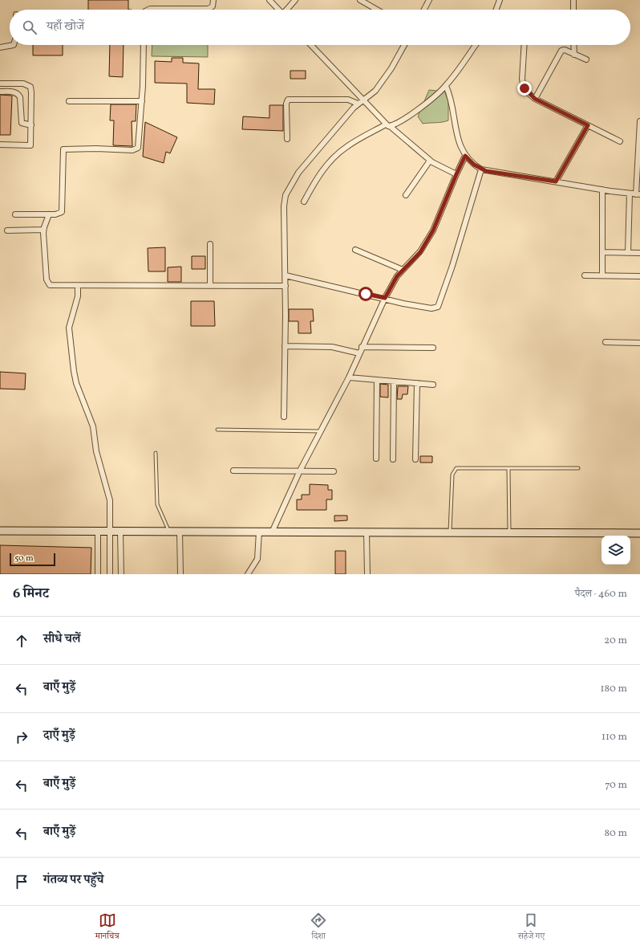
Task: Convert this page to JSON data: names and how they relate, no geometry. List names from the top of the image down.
{
  "scale_bar": "50 m",
  "page": {
    "search": "यहाँ खोजें",
    "scale": "50 m",
    "heading": ["6 मिनट", "पैदल · 460 m"],
    "list": [
      ["सीधे चलें", "20 m"],
      ["बाएँ मुड़ें", "180 m"],
      ["दाएँ मुड़ें", "110 m"],
      ["बाएँ मुड़ें", "70 m"],
      ["बाएँ मुड़ें", "80 m"],
      "गंतव्य पर पहुँचे"
    ],
    "nav": ["मानचित्र", "दिशा", "सहेजे गए"]
  }
}
